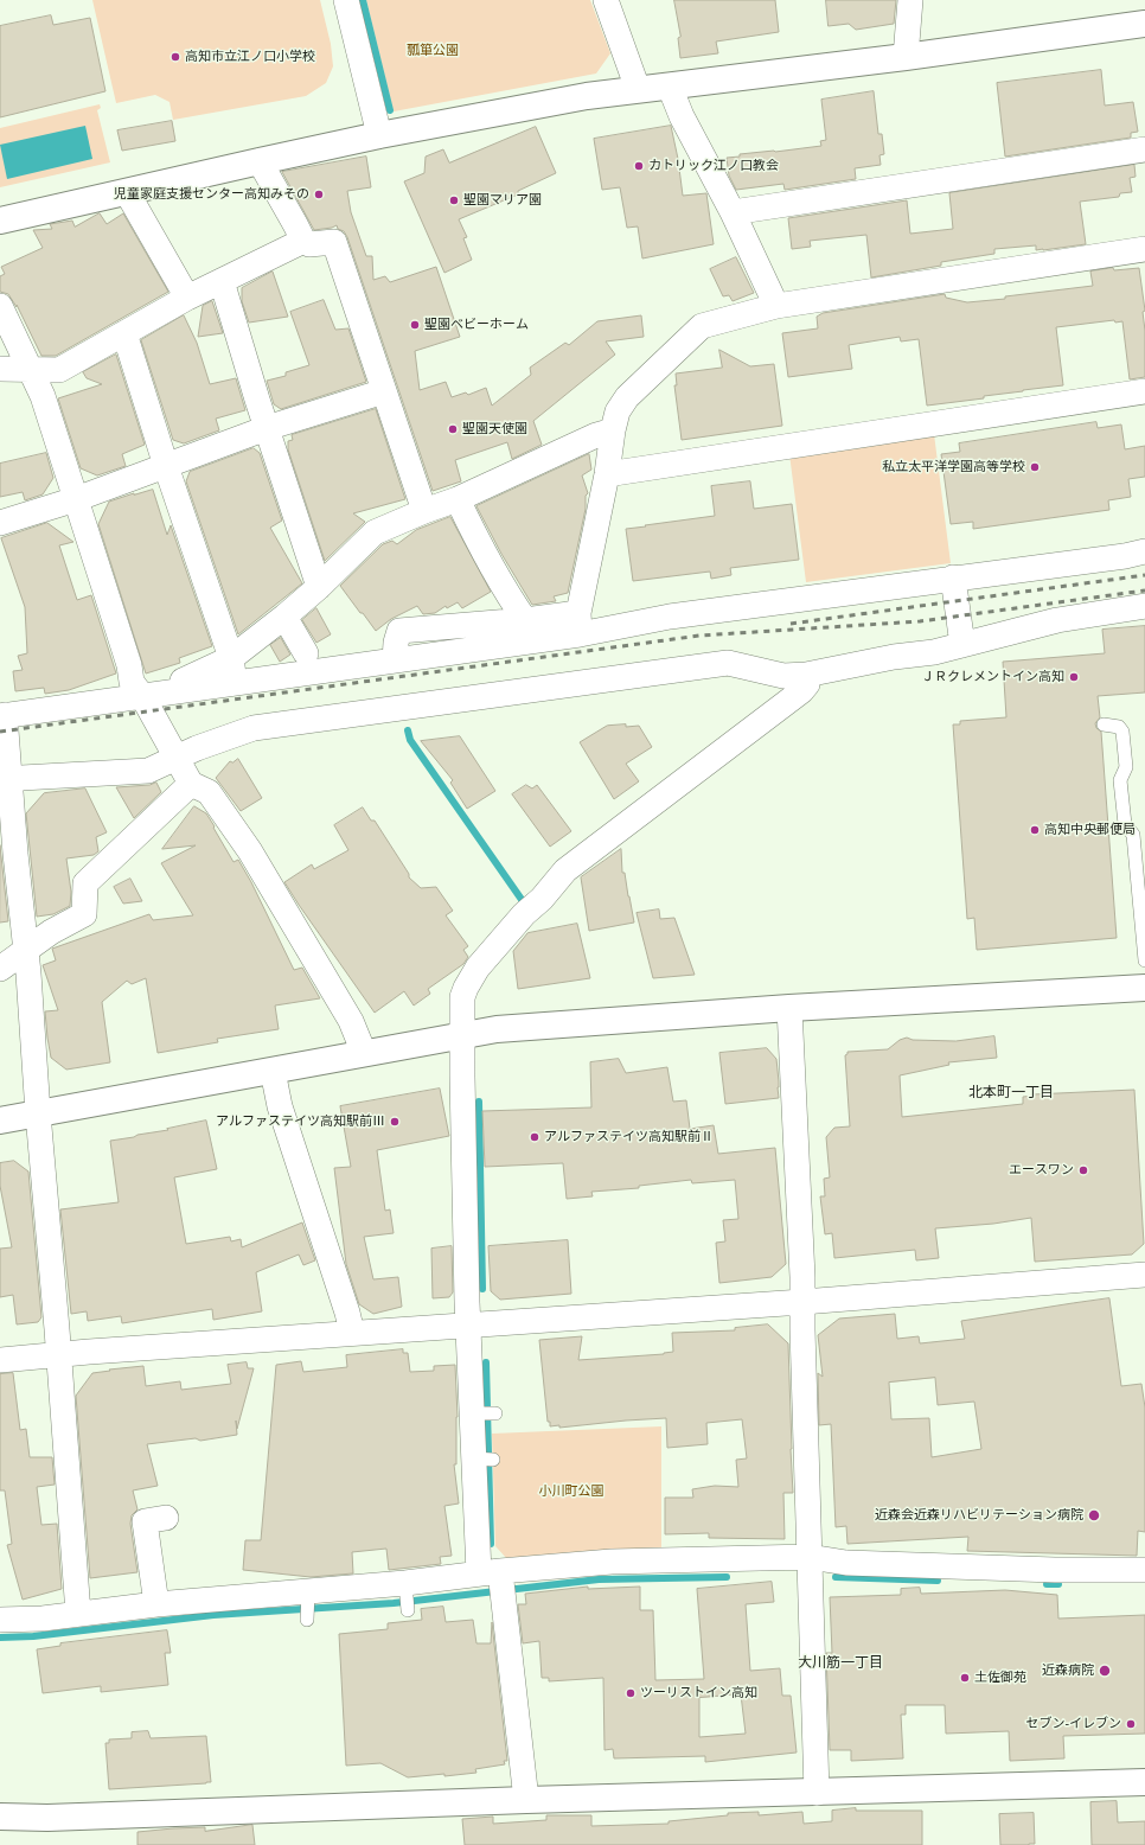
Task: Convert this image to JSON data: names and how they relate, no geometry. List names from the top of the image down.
{
  "districts": ["北本町一丁目", "大川筋一丁目"],
  "parks": ["瓢箪公園", "小川町公園"],
  "places": [
    "高知市立江ノ口小学校",
    "カトリック江ノ口教会",
    "児童家庭支援センター高知みその",
    "聖園マリア園",
    "聖園ベビーホーム",
    "聖園天使園",
    "私立太平洋学園高等学校",
    "ＪＲクレメントイン高知",
    "高知中央郵便局",
    "アルファステイツ高知駅前Ⅲ",
    "アルファステイツ高知駅前Ⅱ",
    "エースワン",
    "近森会近森リハビリテーション病院",
    "近森病院",
    "土佐御苑",
    "ツーリストイン高知",
    "セブン-イレブン"
  ]
}
